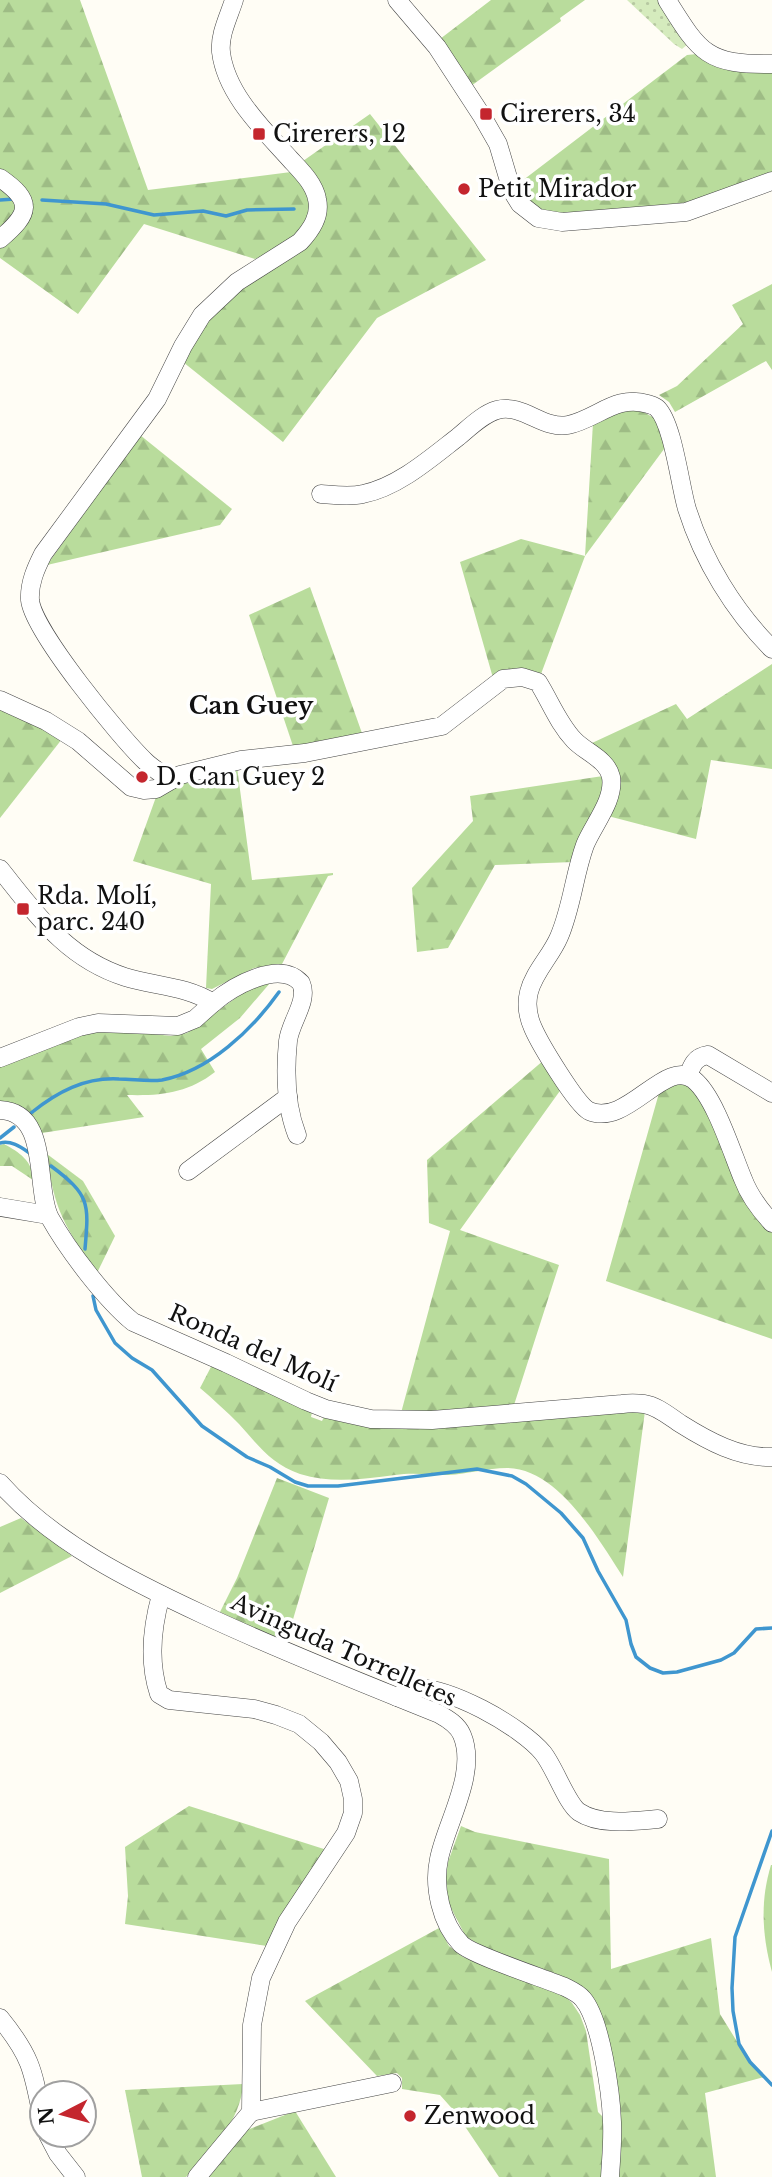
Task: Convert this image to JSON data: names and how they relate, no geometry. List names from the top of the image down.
{
  "streets": {
    "street": ["Ronda del Molí", "Avinguda Torrelletes"]
  },
  "districts": ["Can Guey"],
  "places": {
    "transit": ["Cirerers, 34", "Cirerers, 12", "Rda. Molí, parc. 240"],
    "other": ["Petit Mirador", "D. Can Guey 2", "Zenwood"]
  },
  "north": "left"
}
